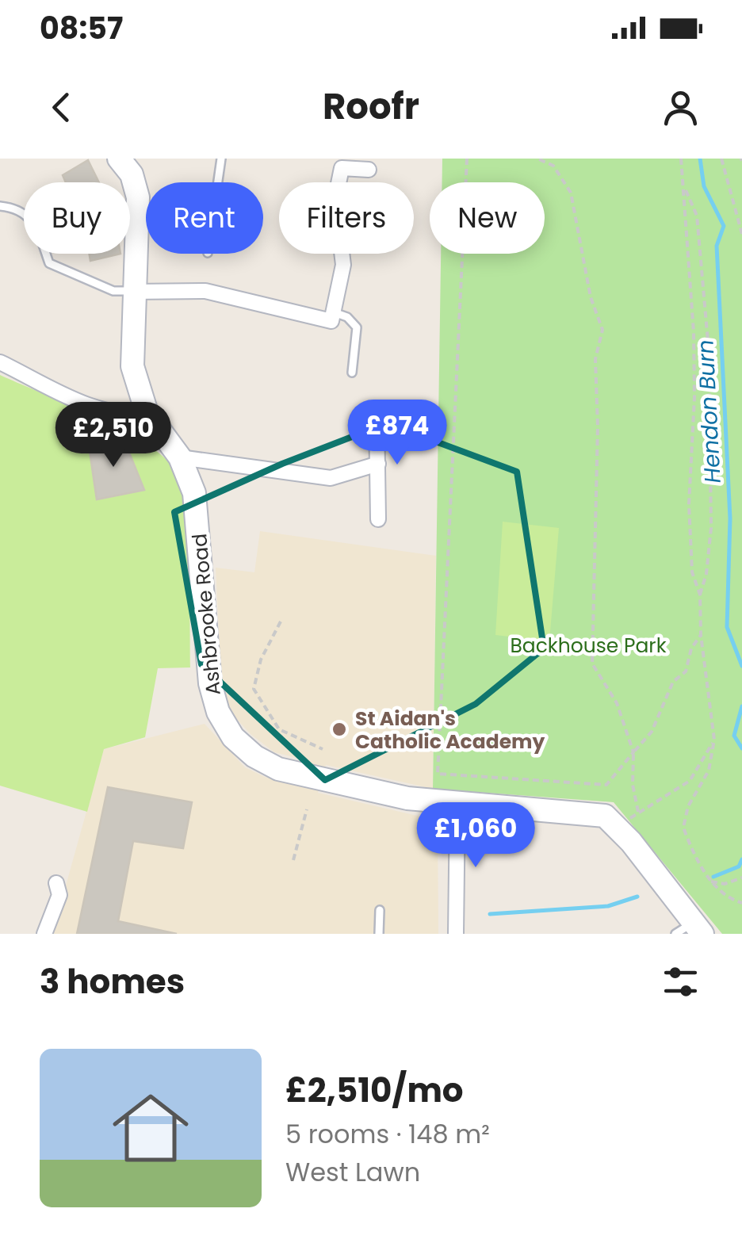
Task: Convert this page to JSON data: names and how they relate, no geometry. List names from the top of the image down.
{
  "streets": {
    "street": ["Ashbrooke Road"]
  },
  "water": ["Hendon Burn"],
  "parks": ["Backhouse Park"],
  "places": ["St Aidan's Catholic Academy"],
  "page": {
    "status": "08:57",
    "header": "Roofr",
    "chip": [
      "Buy",
      "Rent",
      "Filters",
      "New"
    ],
    "price": ["£874", "£2,510", "£1,060"],
    "heading": "3 homes",
    "list": [
      {
        "name": "£2,510/mo",
        "note": "5 rooms · 148 m² · West Lawn"
      }
    ]
  }
}
